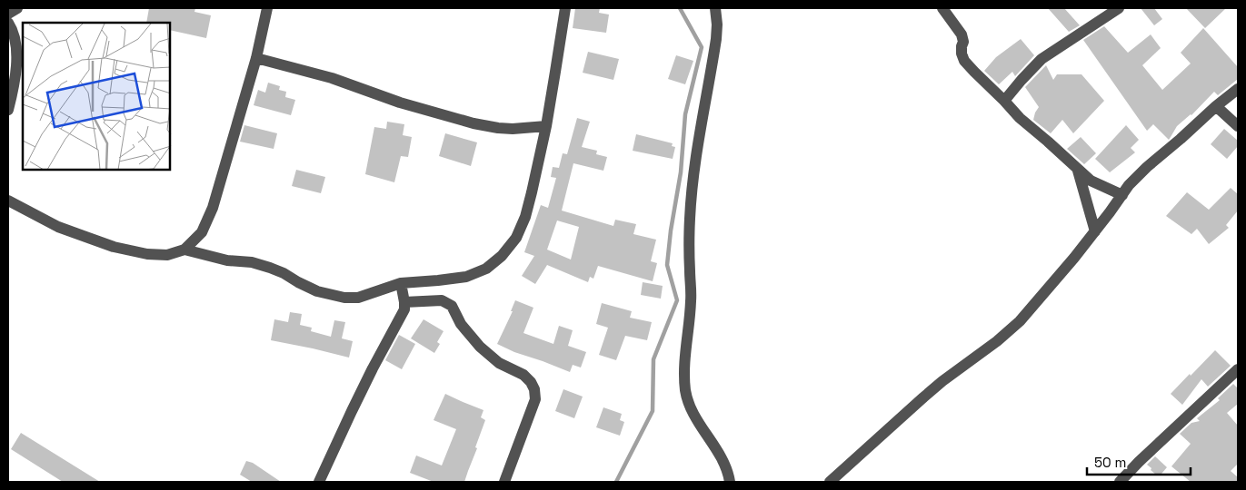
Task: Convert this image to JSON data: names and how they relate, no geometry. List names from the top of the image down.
{
  "scale_bar": "50 m"
}
